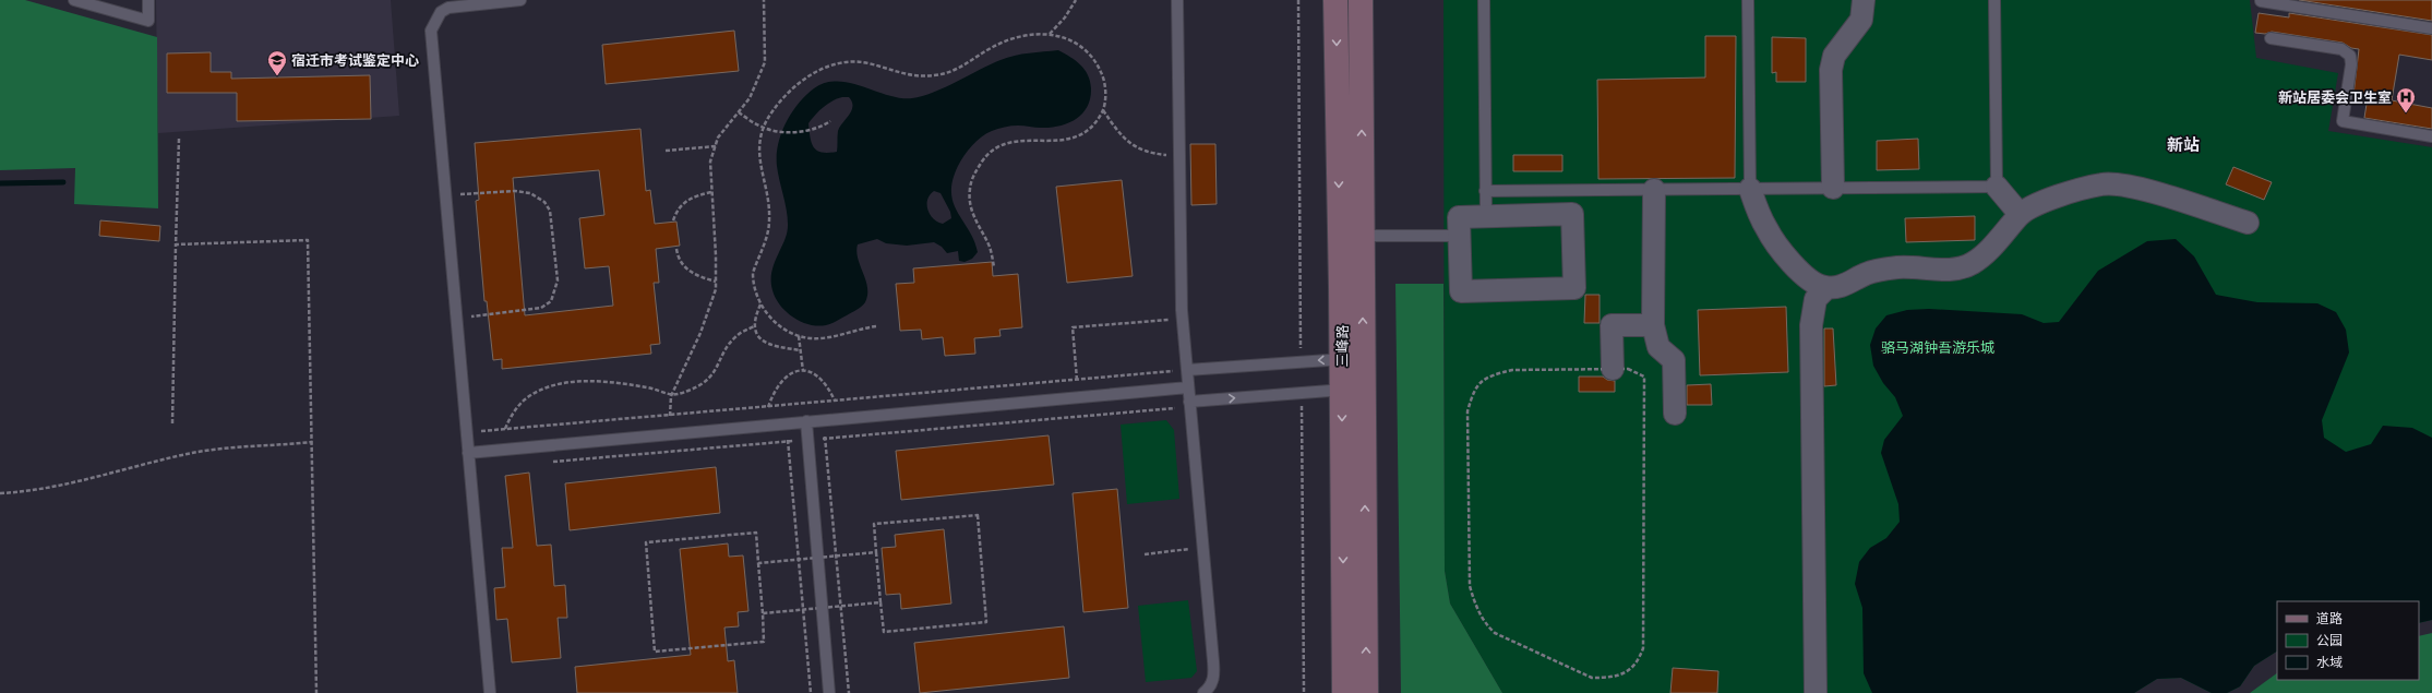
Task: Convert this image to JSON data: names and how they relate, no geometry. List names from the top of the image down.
{
  "streets": {
    "main road": ["三峰路"]
  },
  "districts": ["新站"],
  "parks": ["骆马湖钟吾游乐城"],
  "places": {
    "school or university": ["宿迁市考试鉴定中心"],
    "hospital": ["新站居委会卫生室"]
  },
  "legend": ["道路", "公园", "水域"]
}
